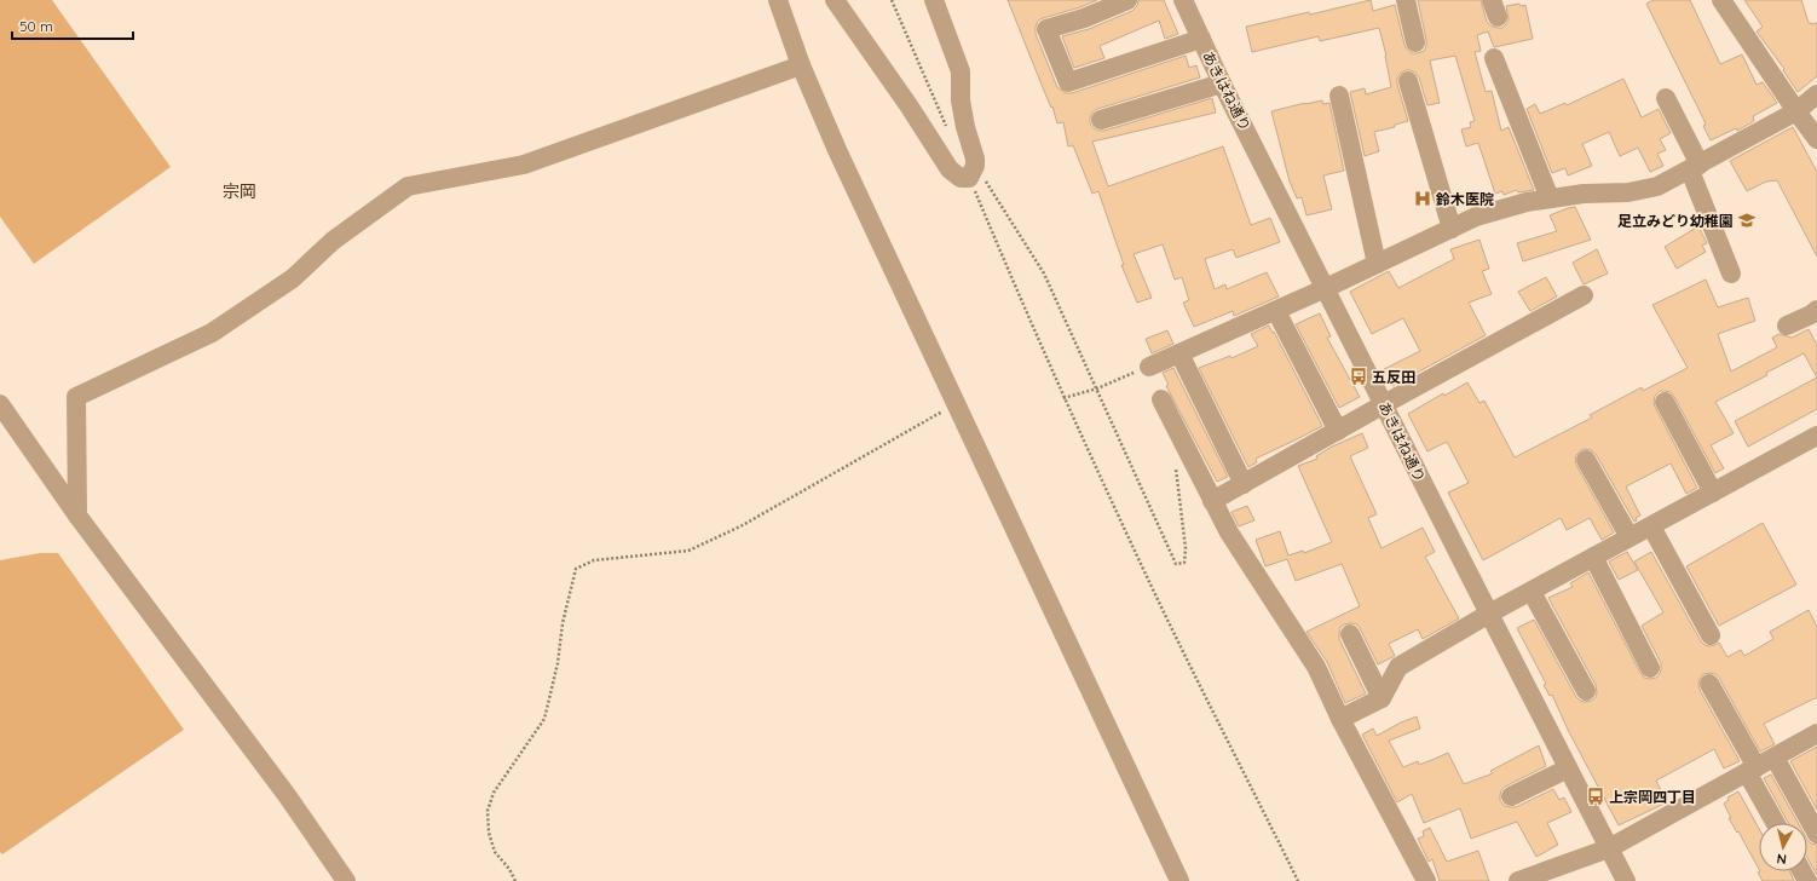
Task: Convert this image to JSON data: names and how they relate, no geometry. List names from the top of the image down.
{
  "streets": {
    "street": ["あきはね通り"]
  },
  "districts": ["宗岡"],
  "places": {
    "hospital": ["鈴木医院"],
    "school or university": ["足立みどり幼稚園"],
    "bus stop": ["五反田", "上宗岡四丁目"]
  },
  "scale_bar": "50 m",
  "north": "bottom"
}
